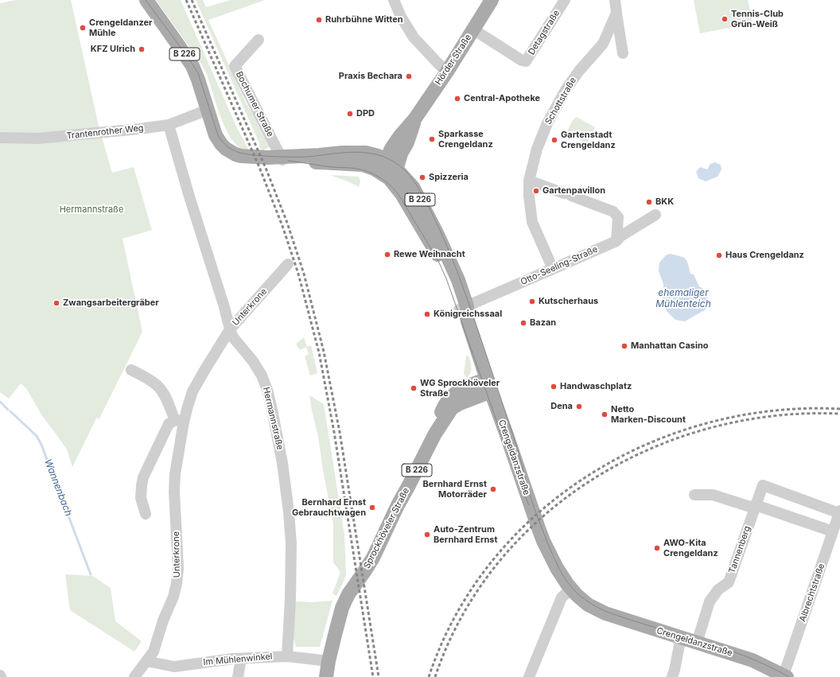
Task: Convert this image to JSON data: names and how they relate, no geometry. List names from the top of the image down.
{
  "streets": {
    "main road": [
      "B 226",
      "Hörder Straße",
      "Crengeldanzstraße",
      "Sprockhöveler Straße"
    ],
    "street": [
      "Detagstraße",
      "Schottstraße",
      "Bochumer Straße",
      "Trantenrother Weg",
      "Otto-Seeling-Straße",
      "Unterkrone",
      "Hermannstraße",
      "Tannenberg",
      "Albrechtstraße",
      "Im Mühlenwinkel"
    ]
  },
  "crossings": [
    ["Detagstraße", "Hörder Straße"],
    ["B 226", "Hörder Straße"],
    ["B 226", "Bochumer Straße"],
    ["B 226", "Trantenrother Weg"],
    ["B 226", "Crengeldanzstraße"],
    ["Hörder Straße", "Crengeldanzstraße"],
    ["Schottstraße", "Otto-Seeling-Straße"],
    ["Trantenrother Weg", "Hermannstraße"],
    ["Otto-Seeling-Straße", "Crengeldanzstraße"],
    ["Unterkrone", "Hermannstraße"],
    ["Unterkrone", "Im Mühlenwinkel"],
    ["Hermannstraße", "Im Mühlenwinkel"],
    ["Crengeldanzstraße", "Sprockhöveler Straße"],
    ["Crengeldanzstraße", "Tannenberg"],
    ["Crengeldanzstraße", "Albrechtstraße"],
    ["Sprockhöveler Straße", "Im Mühlenwinkel"],
    ["Tannenberg", "Albrechtstraße"]
  ],
  "water": ["ehemaliger Mühlenteich", "Wannenbach"],
  "parks": ["Hermannstraße"],
  "places": [
    "Tennis-Club Grün-Weiß",
    "Ruhrbühne Witten",
    "Crengeldanzer Mühle",
    "KFZ Ulrich",
    "Praxis Bechara",
    "Central-Apotheke",
    "DPD",
    "Sparkasse Crengeldanz",
    "Gartenstadt Crengeldanz",
    "Spizzeria",
    "Gartenpavillon",
    "BKK",
    "Rewe Weihnacht",
    "Haus Crengeldanz",
    "Kutscherhaus",
    "Zwangsarbeitergräber",
    "Königreichssaal",
    "Bazan",
    "Manhattan Casino",
    "Handwaschplatz",
    "WG Sprockhöveler Straße",
    "Dena",
    "Netto Marken-Discount",
    "Bernhard Ernst Motorräder",
    "Bernhard Ernst Gebrauchtwagen",
    "Auto-Zentrum Bernhard Ernst",
    "AWO-Kita Crengeldanz"
  ]
}
